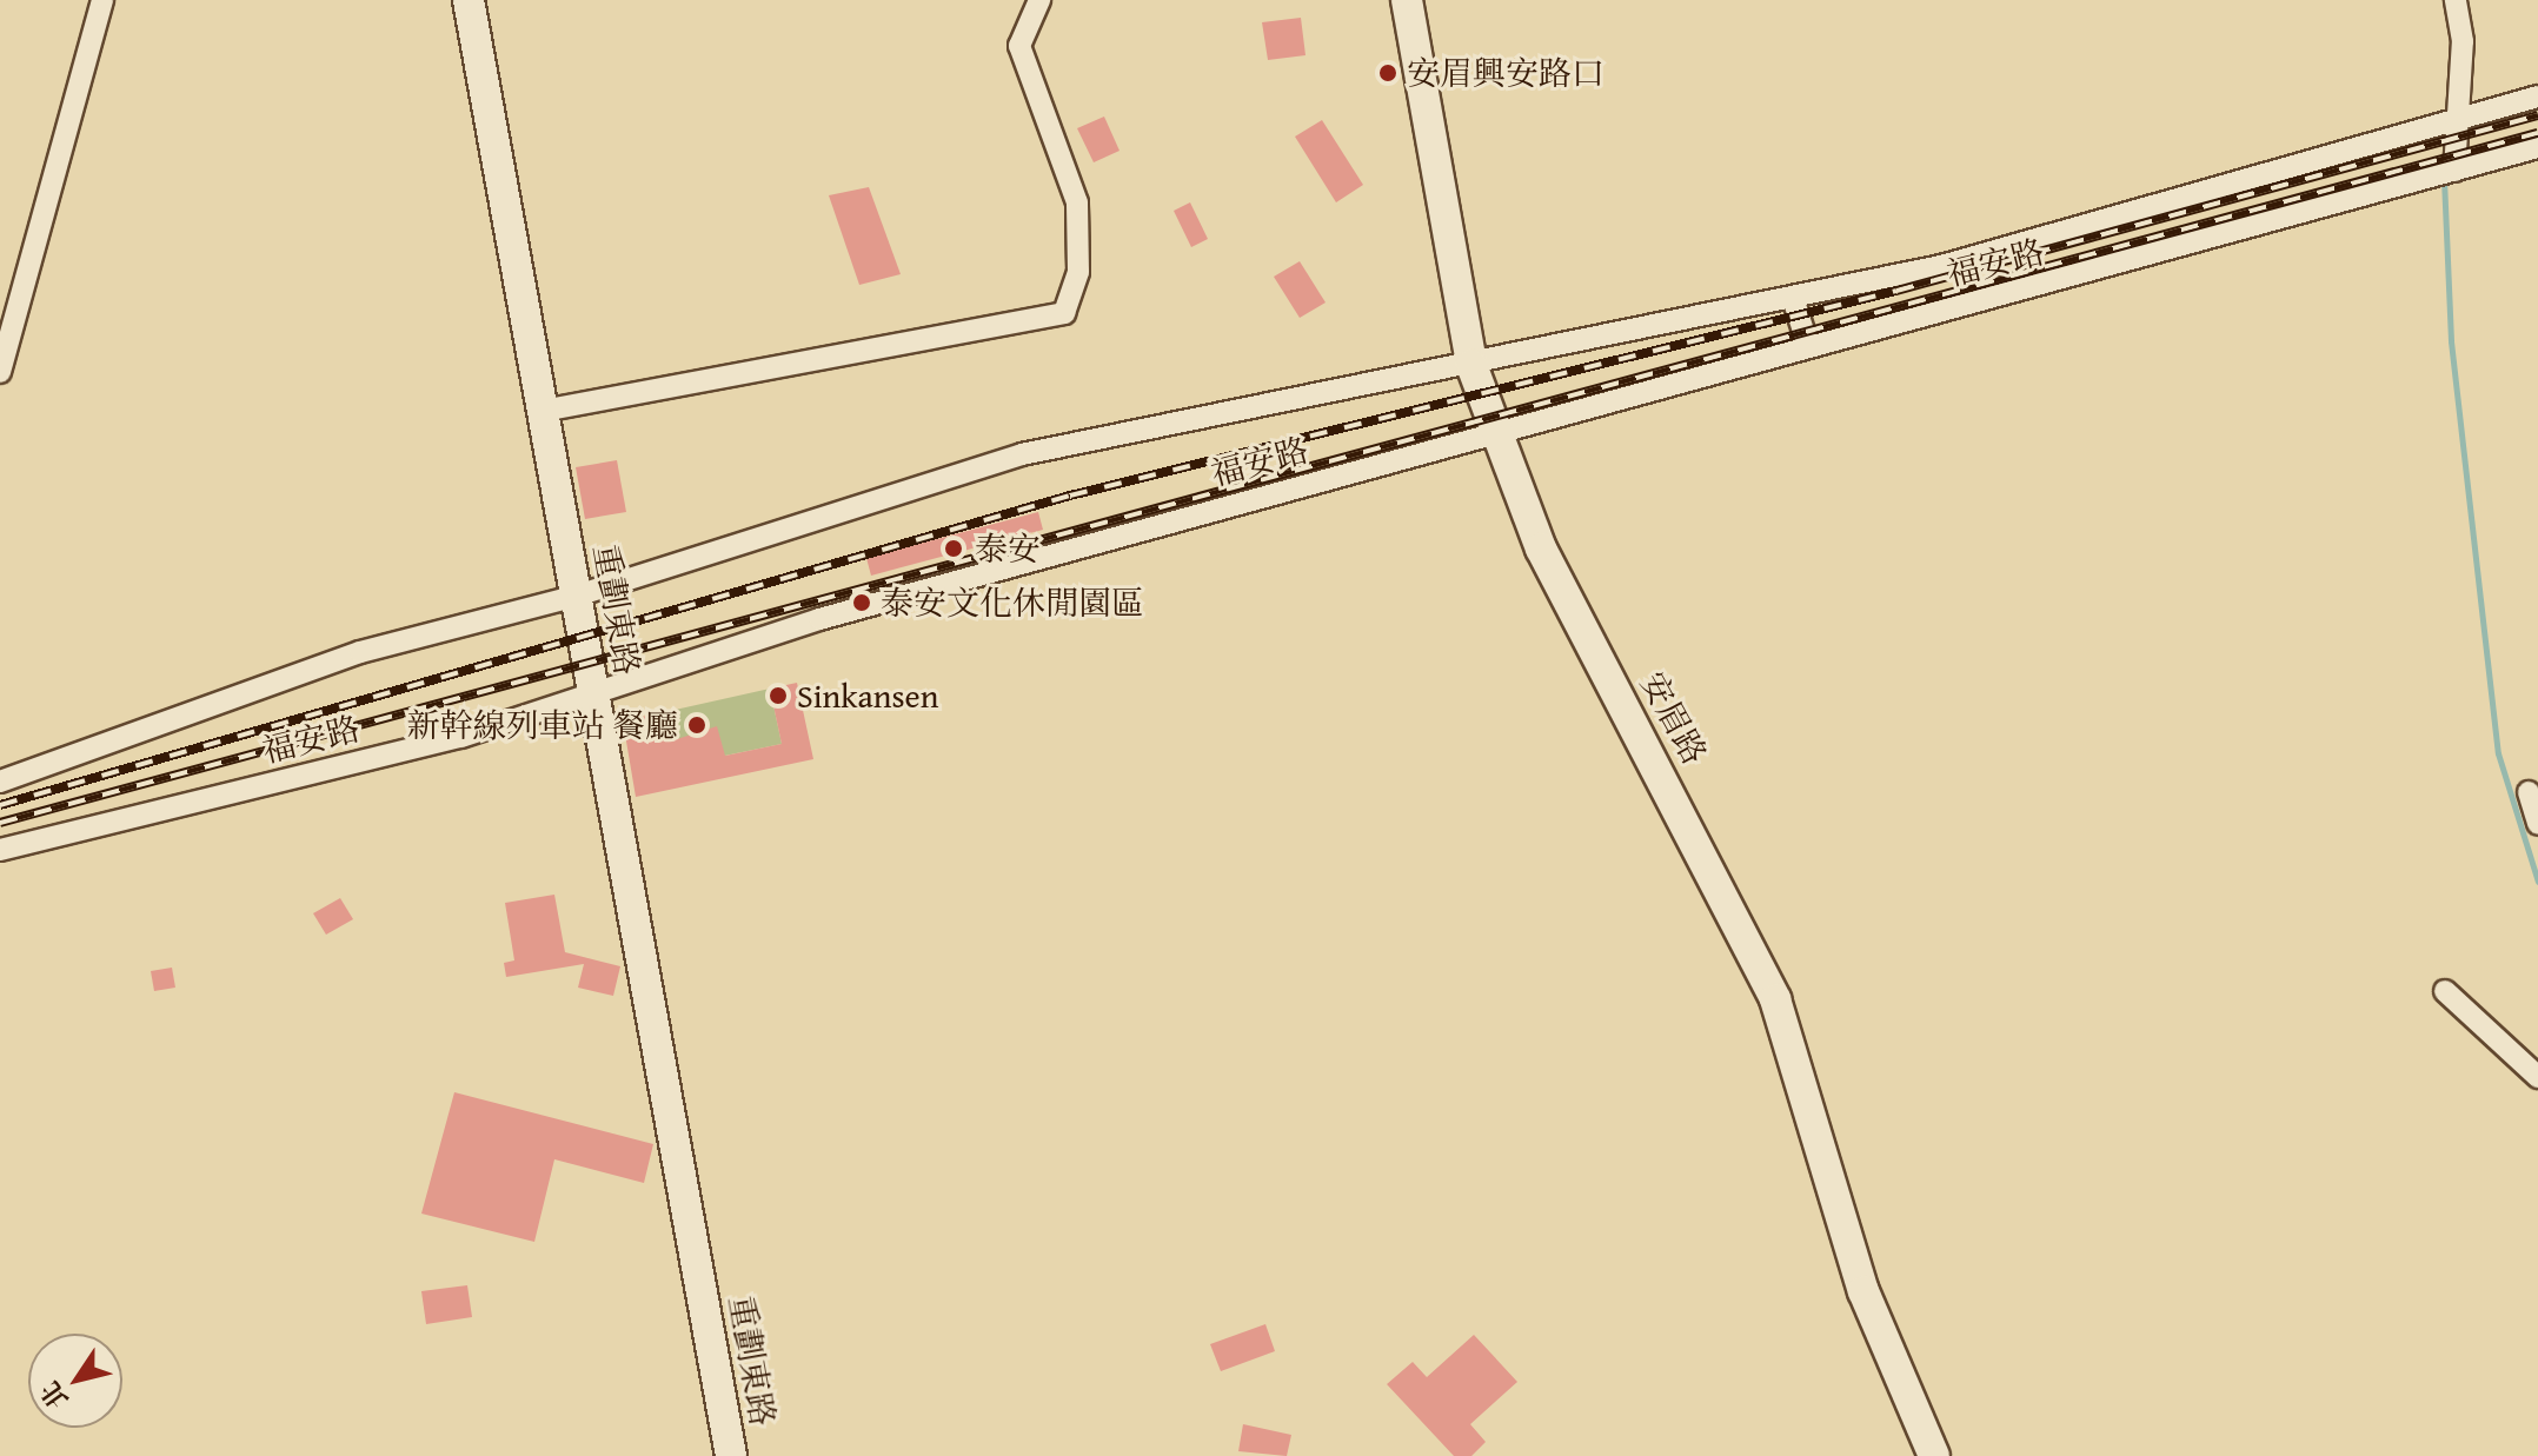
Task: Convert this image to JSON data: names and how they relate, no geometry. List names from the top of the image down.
{
  "streets": {
    "street": ["福安路", "重劃東路", "安眉路"]
  },
  "crossings": [
    ["福安路", "重劃東路"],
    ["福安路", "安眉路"]
  ],
  "places": [
    "安眉興安路口",
    "泰安",
    "泰安文化休閒園區",
    "Sinkansen",
    "新幹線列車站 餐廳"
  ],
  "north": "bottom left"
}
